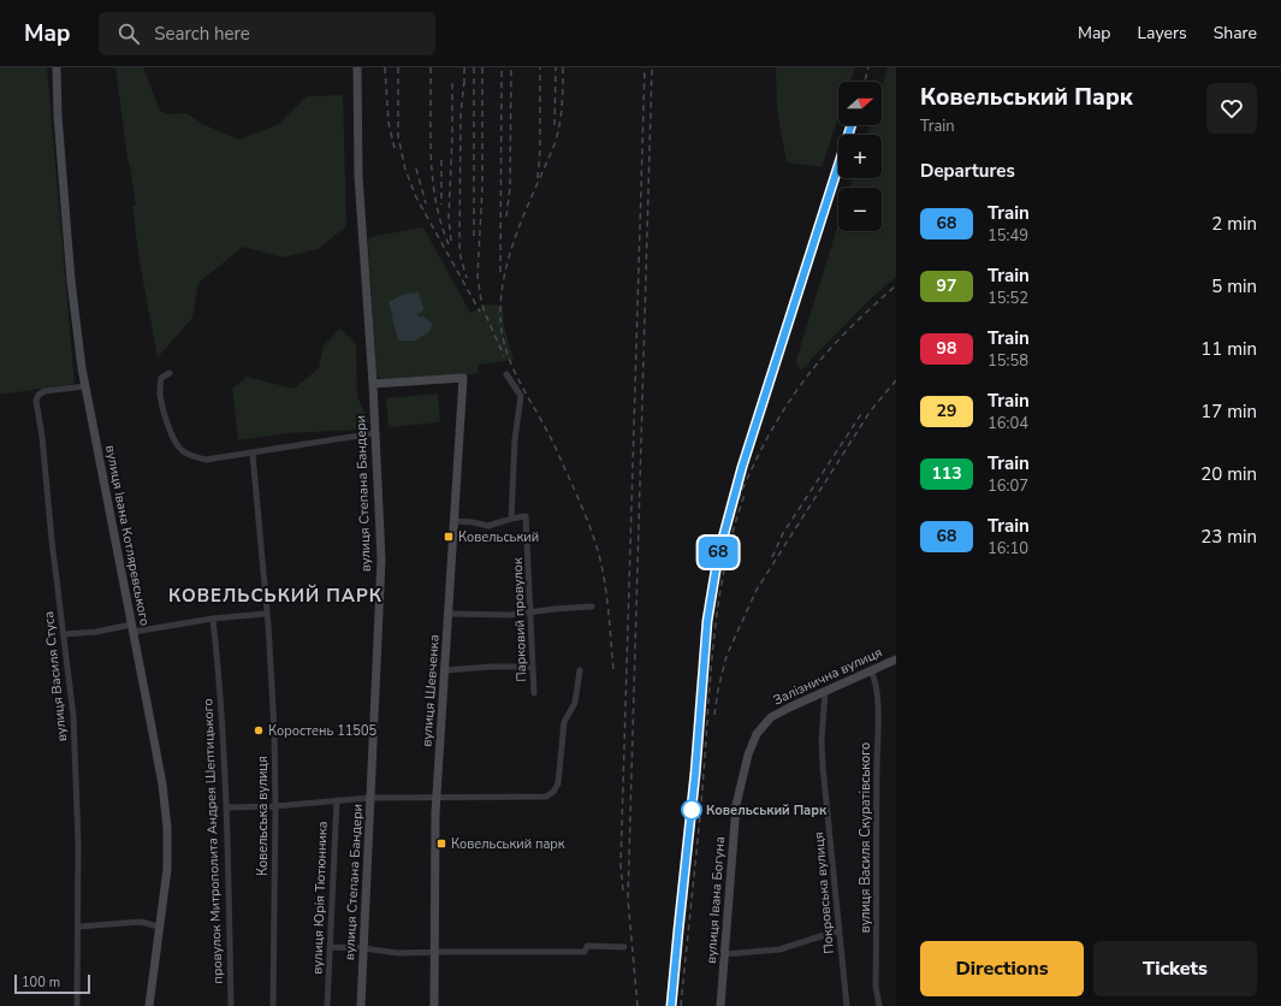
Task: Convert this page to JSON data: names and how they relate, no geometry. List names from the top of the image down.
{
  "streets": {
    "street": [
      "вулиця Степана Бандери",
      "вулиця Івана Котляревського",
      "Парковий провулок",
      "вулиця Василя Стуса",
      "Залізнична вулиця",
      "вулиця Шевченка",
      "Ковельська вулиця",
      "вулиця Василя Скуратівського",
      "провулок Митрополита Андрея Шептицького",
      "Покровська вулиця",
      "вулиця Юрія Тютюнника",
      "вулиця Івана Богуна"
    ]
  },
  "crossings": [
    ["вулиця Степана Бандери", "вулиця Шевченка"],
    ["вулиця Івана Котляревського", "вулиця Василя Стуса"],
    ["Залізнична вулиця", "вулиця Василя Скуратівського"],
    ["Залізнична вулиця", "Покровська вулиця"],
    ["Залізнична вулиця", "вулиця Івана Богуна"],
    ["Ковельська вулиця", "вулиця Юрія Тютюнника"],
    ["провулок Митрополита Андрея Шептицького", "вулиця Юрія Тютюнника"]
  ],
  "districts": ["КОВЕЛЬСЬКИЙ ПАРК"],
  "places": {
    "transit": ["Ковельський", "Ковельський парк"],
    "other": ["Коростень 11505", "Ковельський Парк"]
  },
  "scale_bar": "100 m",
  "north": "right",
  "page": {
    "header": "Map",
    "search": "Search here",
    "nav": ["Map", "Layers", "Share"],
    "on_map": "68",
    "heading": [
      ["Ковельський Парк", "Train"],
      "Departures"
    ],
    "map_buttons": ["+", "−"],
    "list": [
      {
        "mark": "68",
        "name": "Train",
        "note": "15:49",
        "value": "2 min"
      },
      {
        "mark": "97",
        "name": "Train",
        "note": "15:52",
        "value": "5 min"
      },
      {
        "mark": "98",
        "name": "Train",
        "note": "15:58",
        "value": "11 min"
      },
      {
        "mark": "29",
        "name": "Train",
        "note": "16:04",
        "value": "17 min"
      },
      {
        "mark": "113",
        "name": "Train",
        "note": "16:07",
        "value": "20 min"
      },
      {
        "mark": "68",
        "name": "Train",
        "note": "16:10",
        "value": "23 min"
      }
    ],
    "buttons": ["Directions", "Tickets"],
    "scale": "100 m"
  }
}
